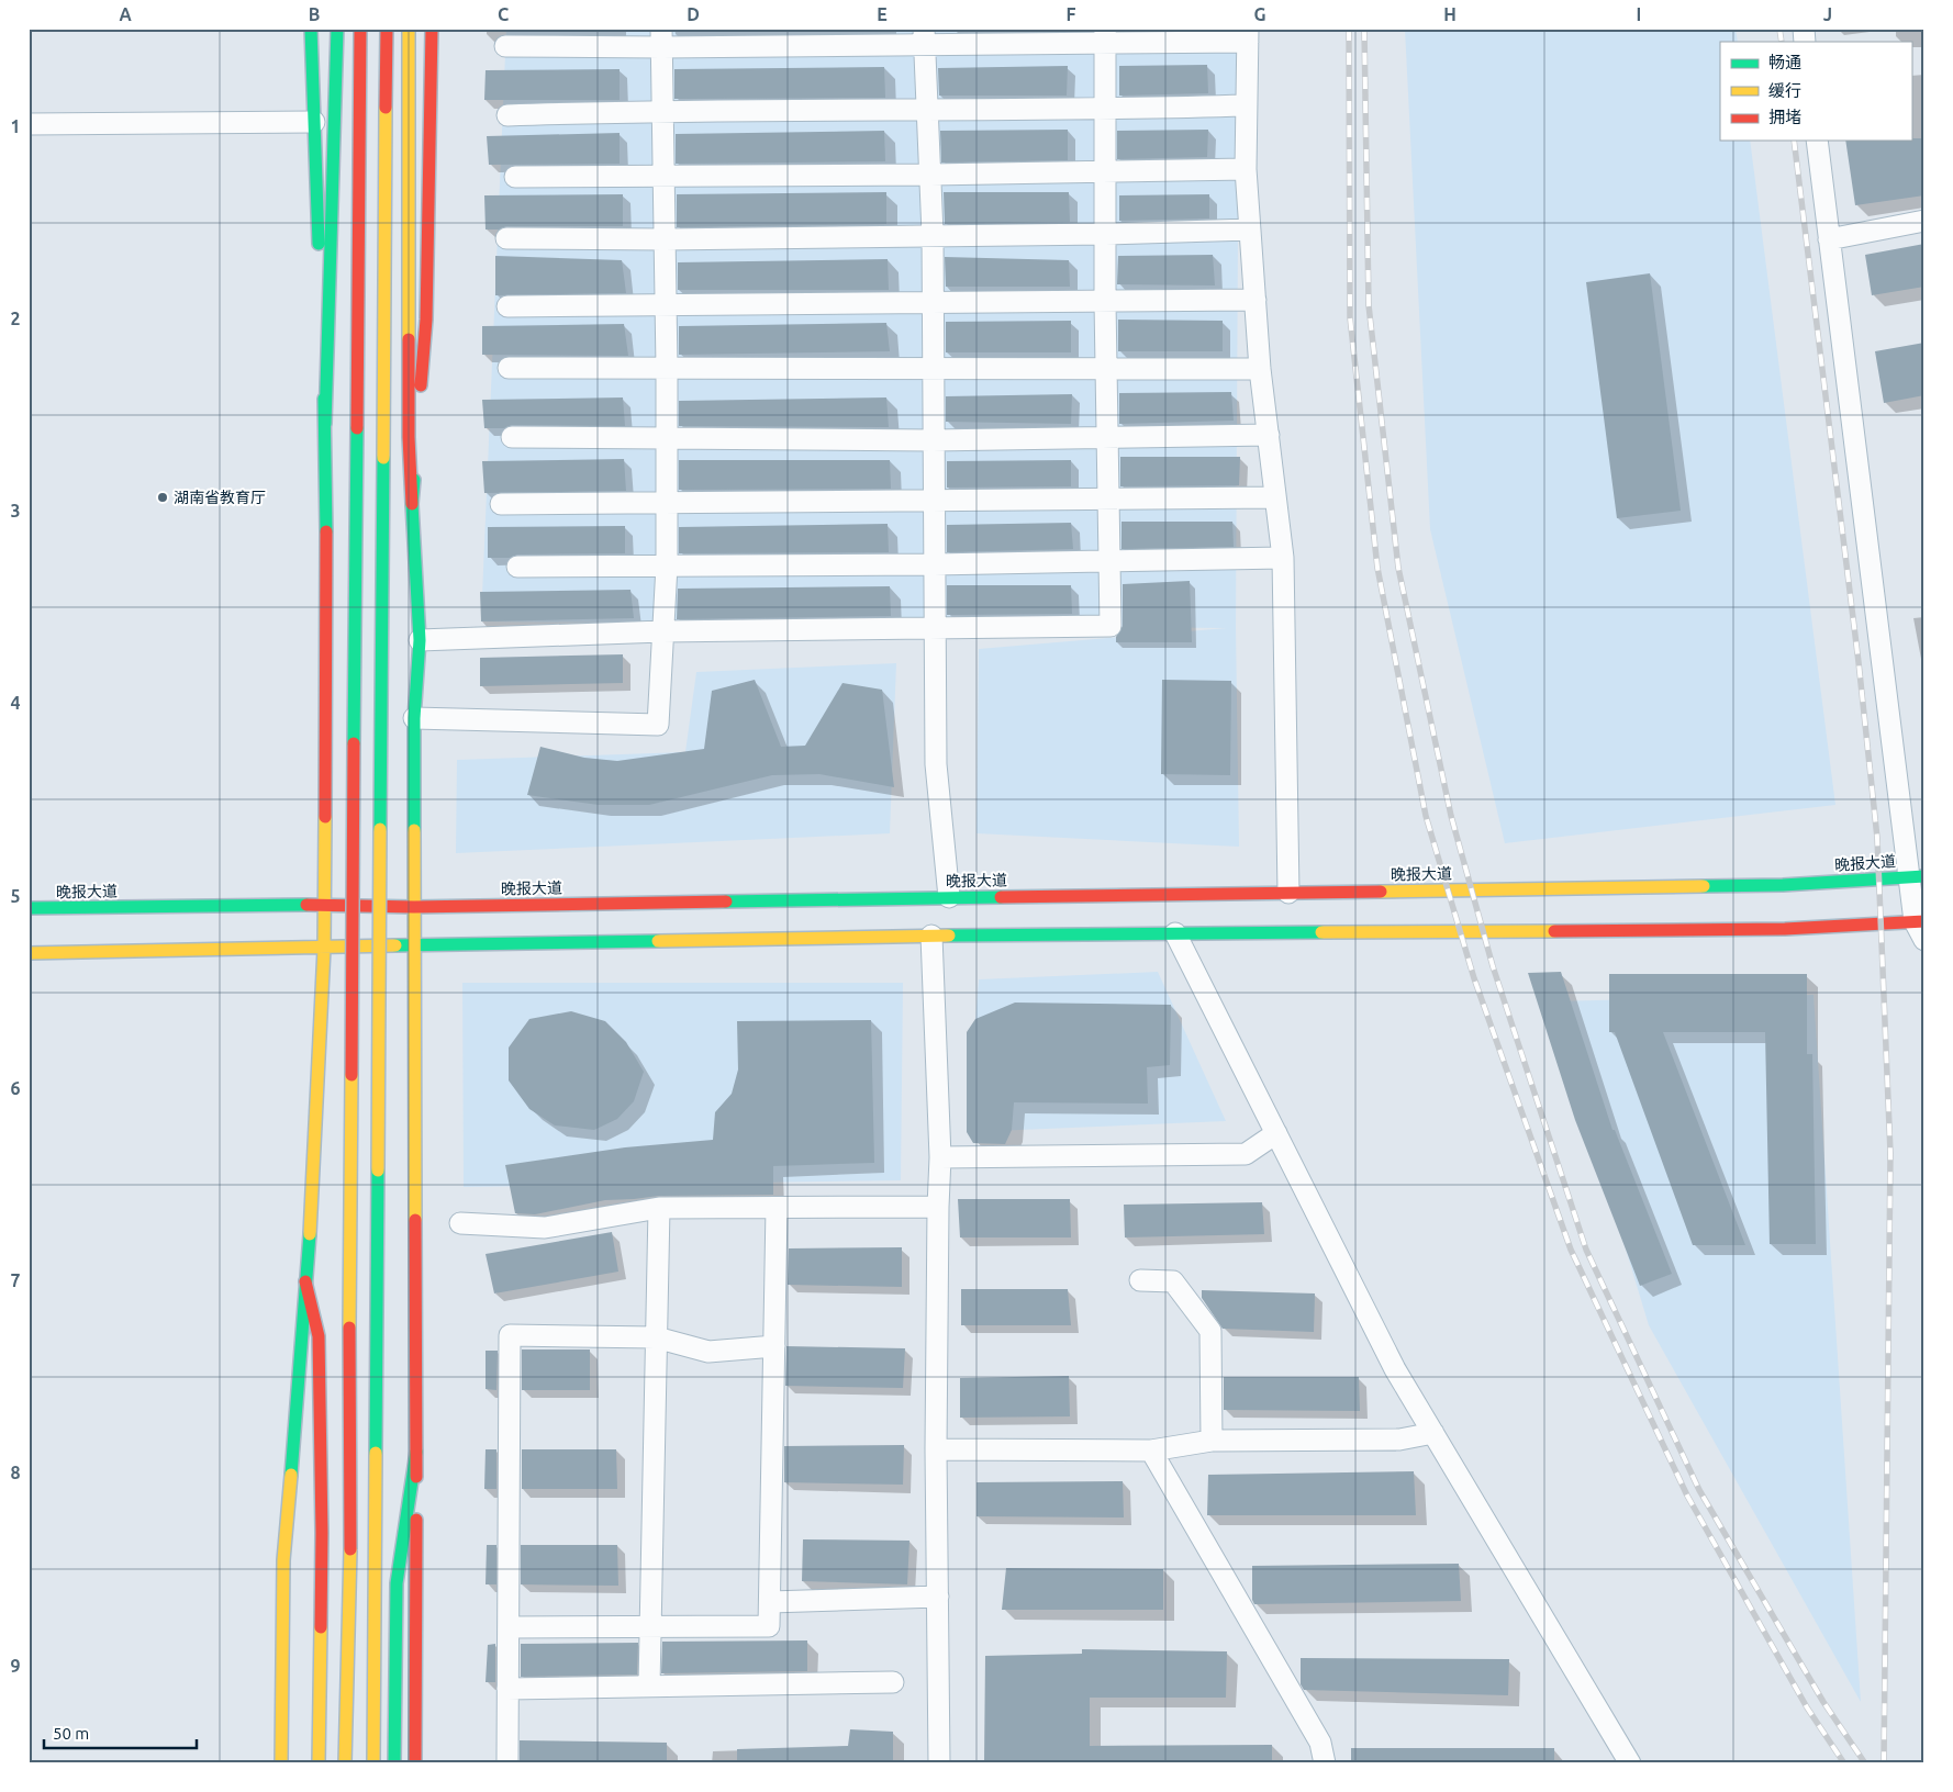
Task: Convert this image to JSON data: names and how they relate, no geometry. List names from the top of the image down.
{
  "streets": {
    "main road": ["晚报大道"]
  },
  "places": ["湖南省教育厅"],
  "legend": ["畅通", "缓行", "拥堵"],
  "scale_bar": "50 m",
  "grid": {
    "columns": [
      "A",
      "B",
      "C",
      "D",
      "E",
      "F",
      "G",
      "H",
      "I",
      "J"
    ],
    "rows": [
      "1",
      "2",
      "3",
      "4",
      "5",
      "6",
      "7",
      "8",
      "9"
    ]
  }
}
